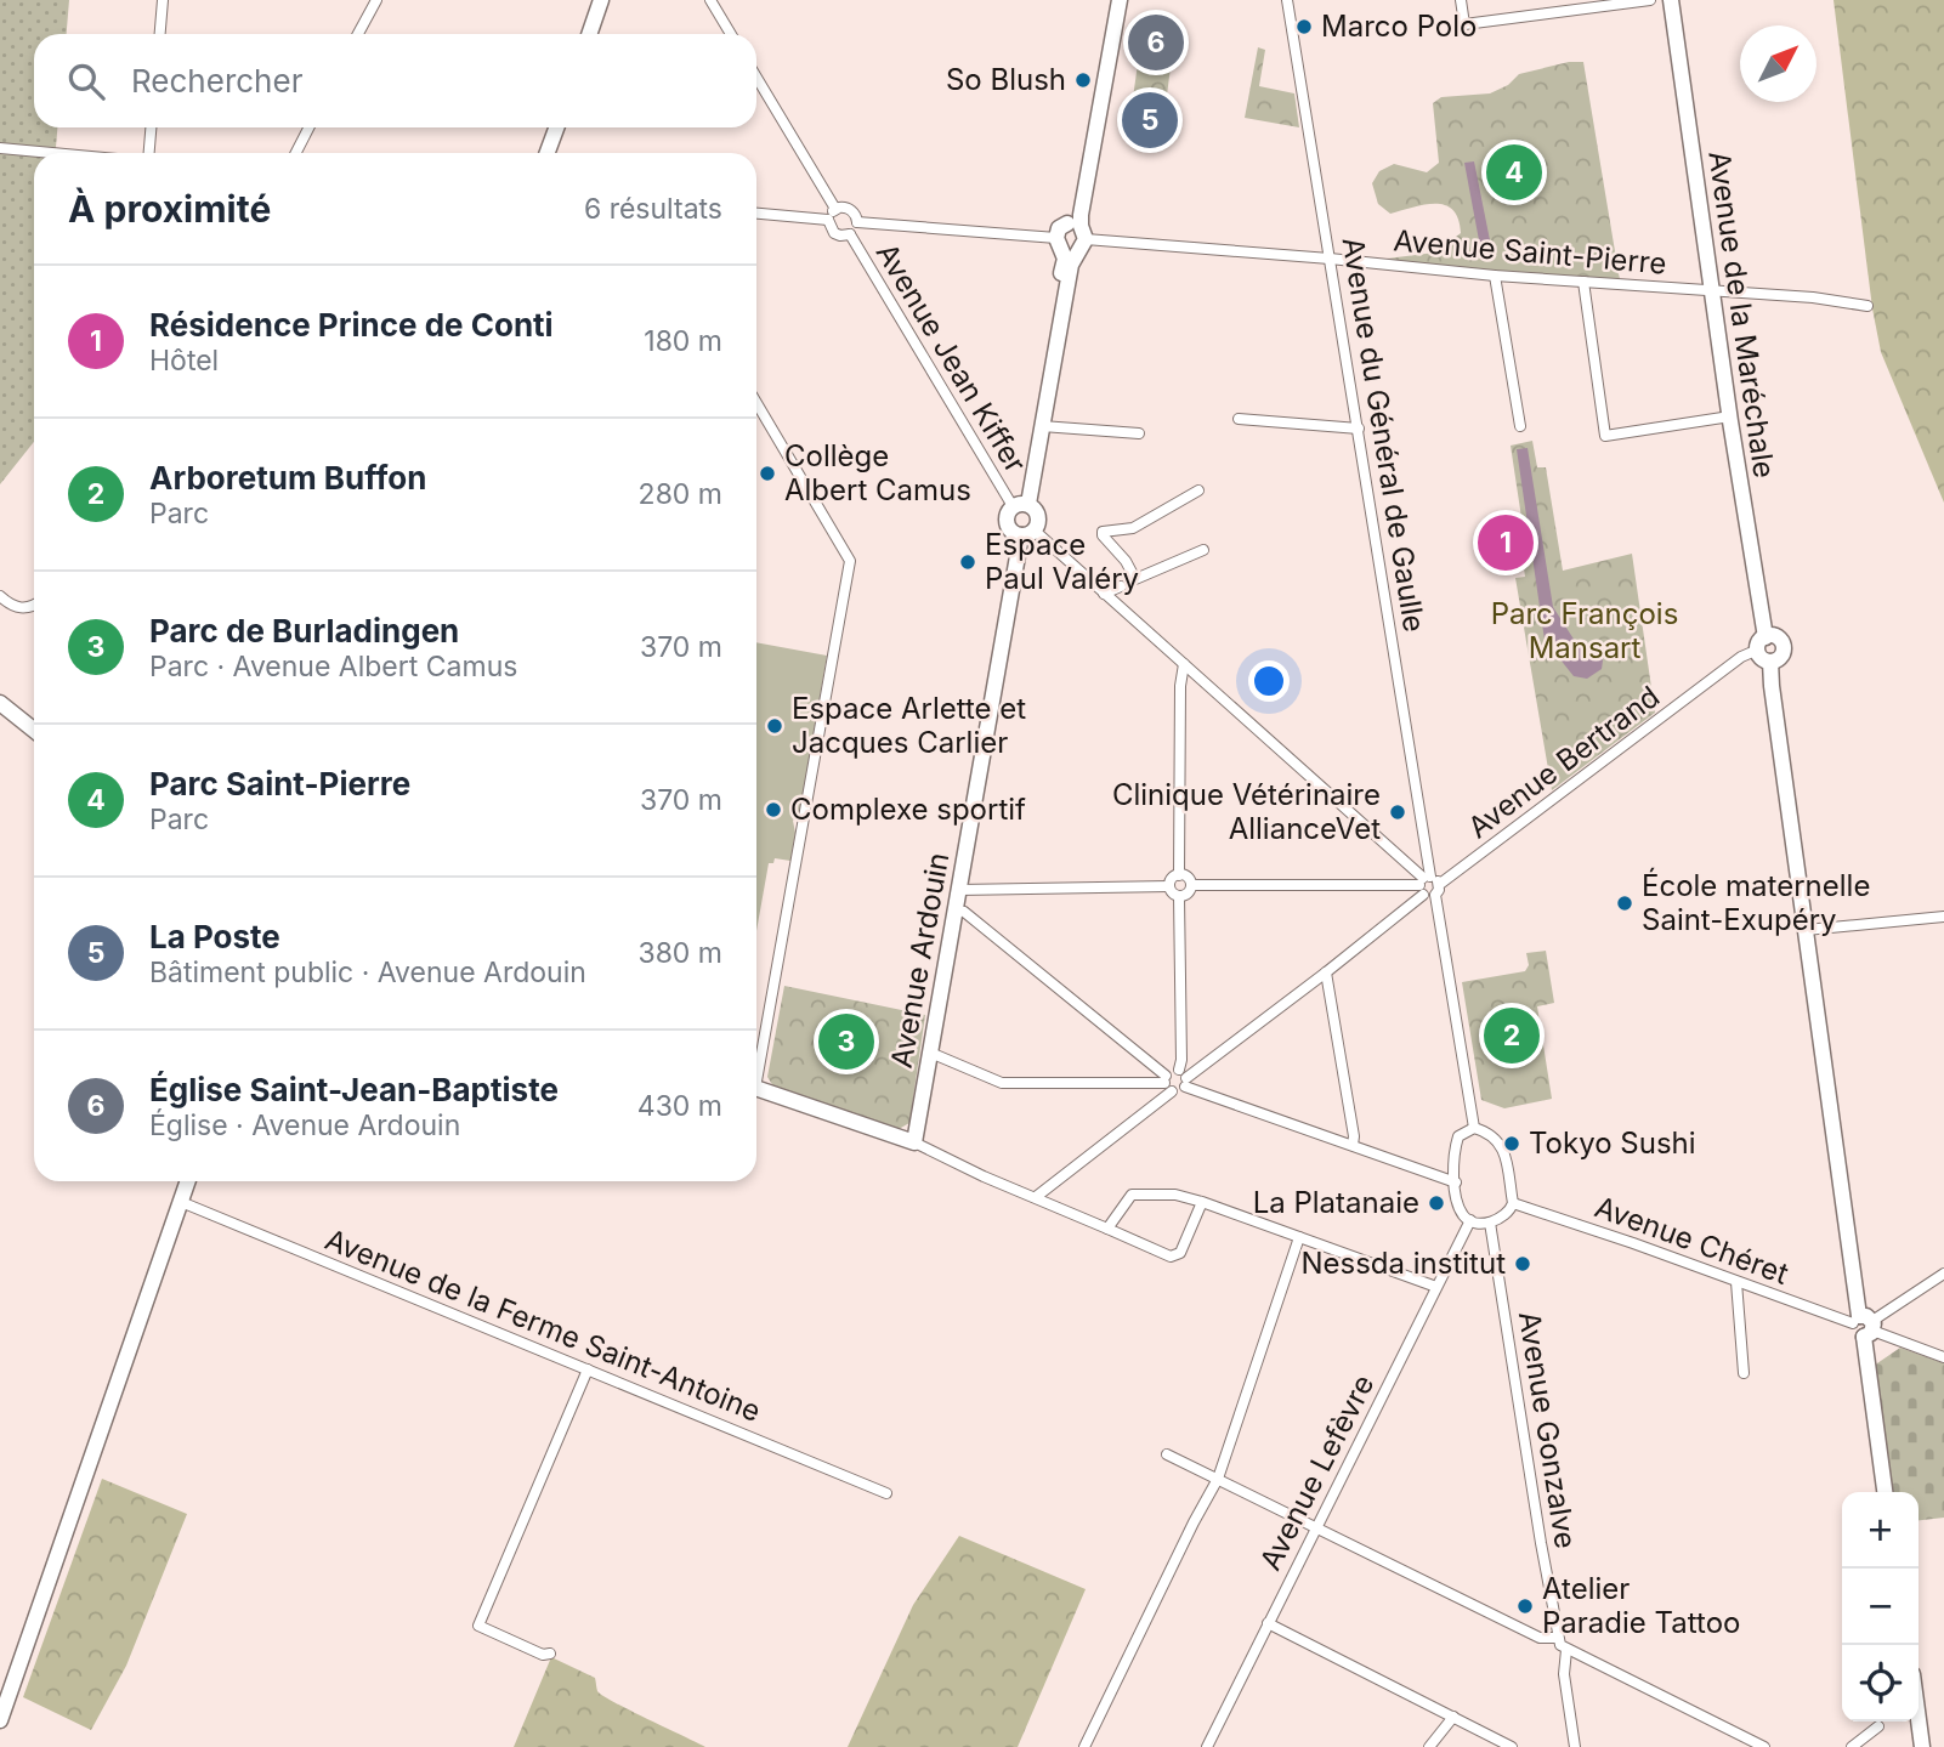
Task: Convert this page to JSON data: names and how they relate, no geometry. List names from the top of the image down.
{
  "streets": {
    "street": [
      "Avenue Saint-Pierre",
      "Avenue de la Maréchale",
      "Avenue Jean Kiffer",
      "Avenue du Général de Gaulle",
      "Avenue Bertrand",
      "Avenue Ardouin",
      "Avenue Chéret",
      "Avenue de la Ferme Saint-Antoine",
      "Avenue Gonzalve",
      "Avenue Lefèvre"
    ]
  },
  "crossings": [
    ["Avenue Saint-Pierre", "Avenue de la Maréchale"],
    ["Avenue Saint-Pierre", "Avenue Jean Kiffer"],
    ["Avenue Saint-Pierre", "Avenue du Général de Gaulle"],
    ["Avenue de la Maréchale", "Avenue Bertrand"],
    ["Avenue Jean Kiffer", "Avenue Ardouin"]
  ],
  "parks": ["Parc François Mansart"],
  "places": [
    "Marco Polo",
    "So Blush",
    "Collège Albert Camus",
    "Espace Paul Valéry",
    "Espace Arlette et Jacques Carlier",
    "Complexe sportif",
    "Clinique Vétérinaire AllianceVet",
    "École maternelle Saint-Exupéry",
    "Tokyo Sushi",
    "La Platanaie",
    "Nessda institut",
    "Atelier Paradie Tattoo"
  ],
  "north": "top right",
  "page": {
    "pins": [
      "6",
      "5",
      "4",
      "1",
      "2",
      "3"
    ],
    "search": "Rechercher",
    "heading": ["À proximité", "6 résultats"],
    "list": [
      {
        "mark": "1",
        "name": "Résidence Prince de Conti",
        "note": "Hôtel",
        "value": "180 m"
      },
      {
        "mark": "2",
        "name": "Arboretum Buffon",
        "note": "Parc",
        "value": "280 m"
      },
      {
        "mark": "3",
        "name": "Parc de Burladingen",
        "note": "Parc · Avenue Albert Camus",
        "value": "370 m"
      },
      {
        "mark": "4",
        "name": "Parc Saint-Pierre",
        "note": "Parc",
        "value": "370 m"
      },
      {
        "mark": "5",
        "name": "La Poste",
        "note": "Bâtiment public · Avenue Ardouin",
        "value": "380 m"
      },
      {
        "mark": "6",
        "name": "Église Saint-Jean-Baptiste",
        "note": "Église · Avenue Ardouin",
        "value": "430 m"
      }
    ],
    "map_buttons": ["+", "−"]
  }
}
